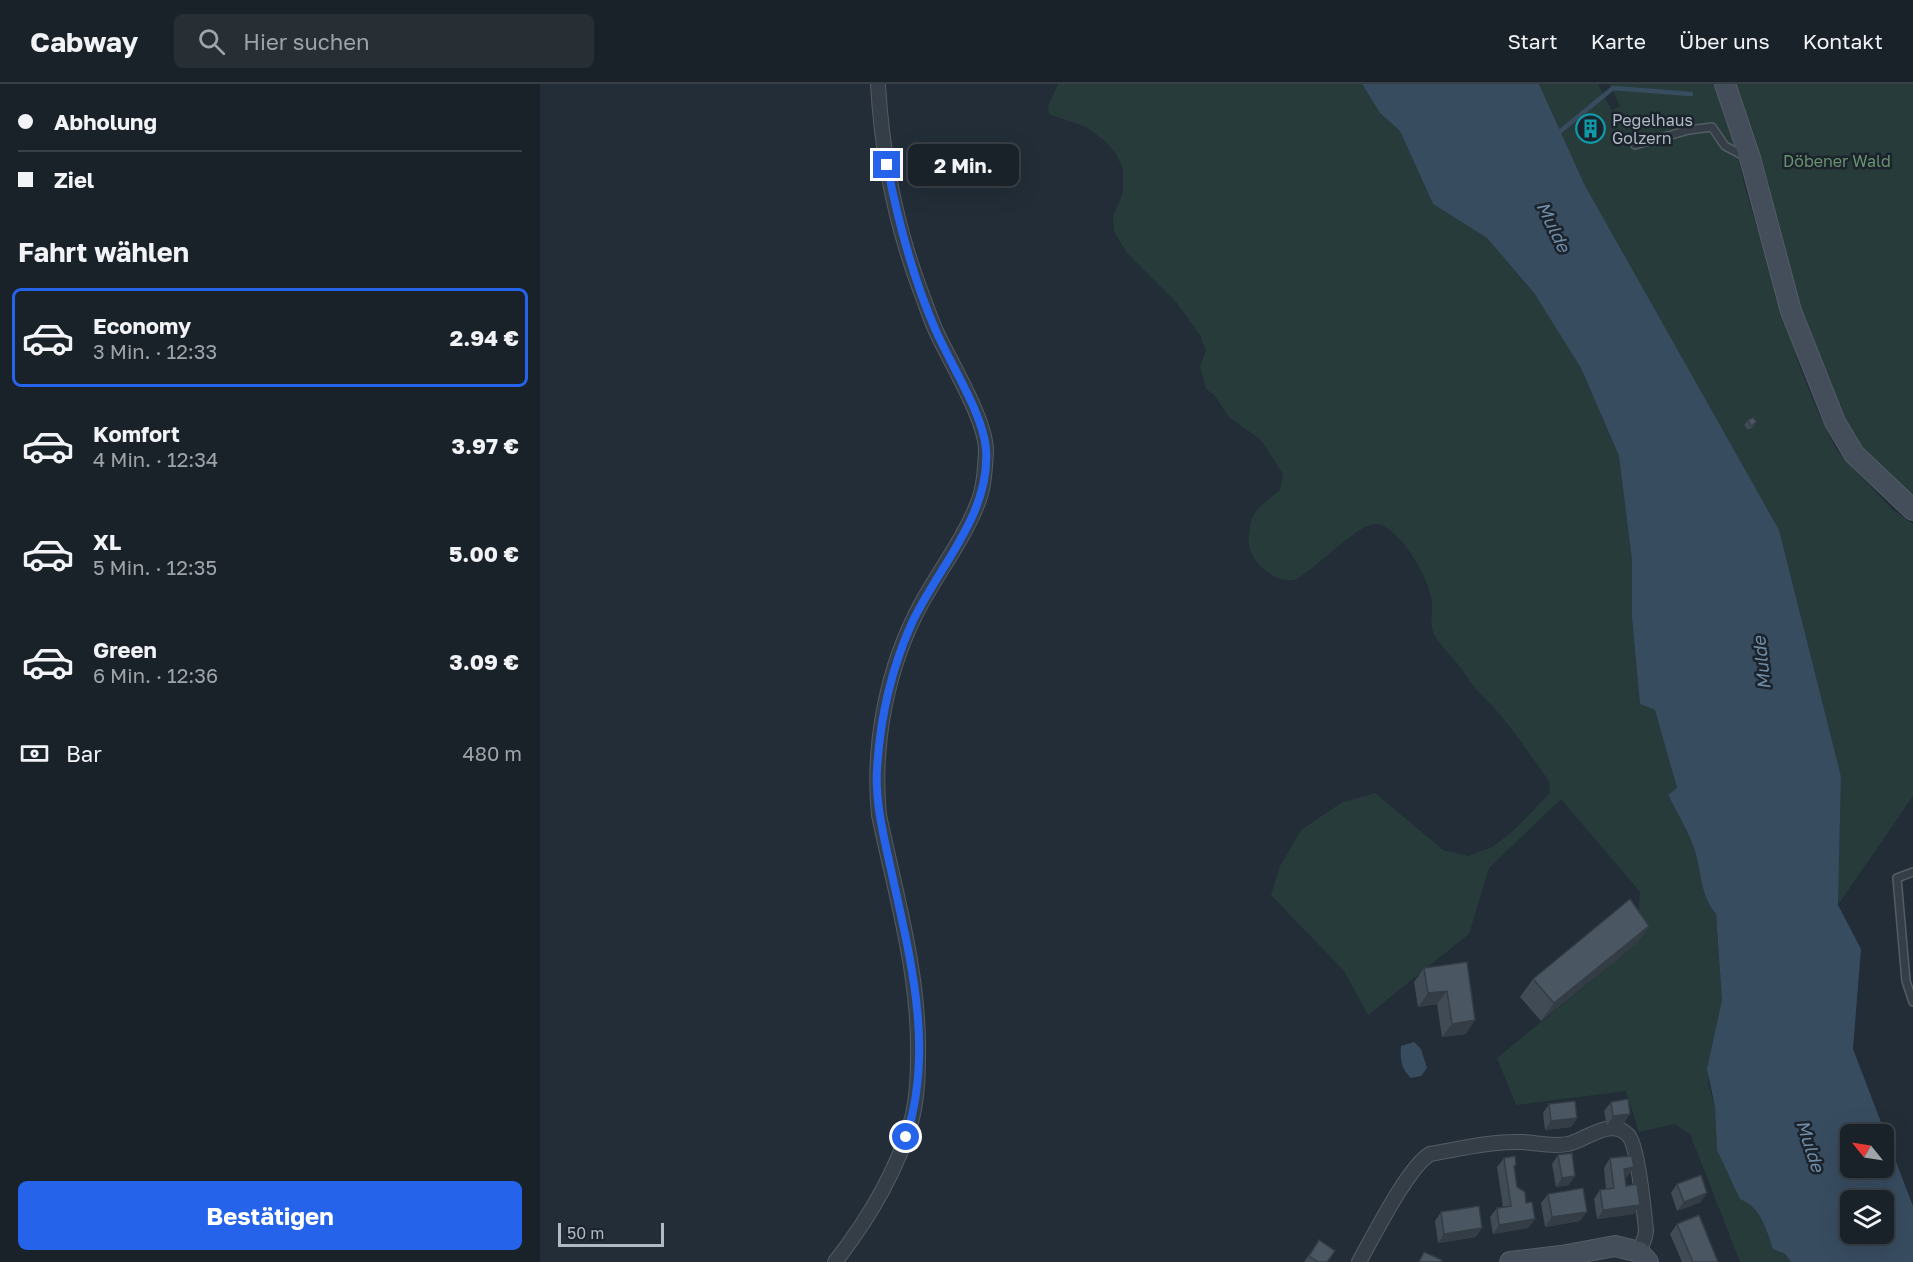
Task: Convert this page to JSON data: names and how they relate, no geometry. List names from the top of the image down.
{
  "water": ["Mulde"],
  "parks": ["Döbener Wald"],
  "places": {
    "building": ["Pegelhaus Golzern"]
  },
  "scale_bar": "50 m",
  "north": "top left",
  "page": {
    "header": "Cabway",
    "search": "Hier suchen",
    "nav": [
      "Start",
      "Karte",
      "Über uns",
      "Kontakt"
    ],
    "banner": ["Abholung", "Ziel"],
    "bubble": "2 Min.",
    "heading": "Fahrt wählen",
    "list": [
      {
        "name": "Economy",
        "note": "3 Min. · 12:33",
        "value": "2.94 €"
      },
      {
        "name": "Komfort",
        "note": "4 Min. · 12:34",
        "value": "3.97 €"
      },
      {
        "name": "XL",
        "note": "5 Min. · 12:35",
        "value": "5.00 €"
      },
      {
        "name": "Green",
        "note": "6 Min. · 12:36",
        "value": "3.09 €"
      }
    ],
    "pay": ["Bar", "480 m"],
    "buttons": "Bestätigen",
    "scale": "50 m"
  }
}
